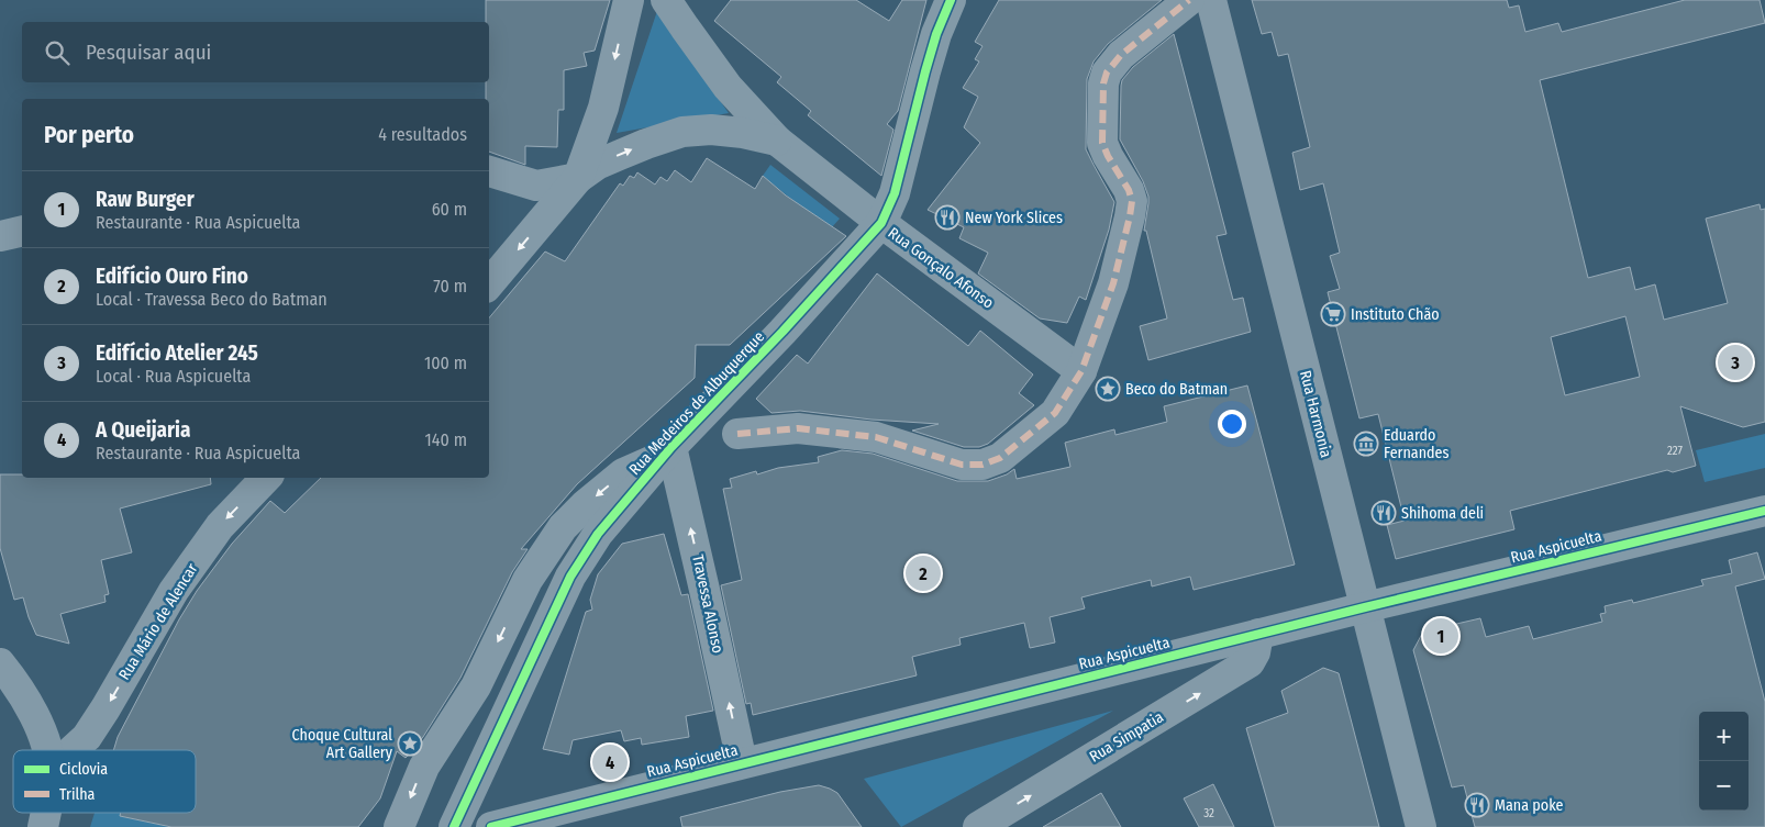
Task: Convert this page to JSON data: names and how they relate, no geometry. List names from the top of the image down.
{
  "streets": {
    "street": [
      "Rua Gonçalo Afonso",
      "Rua Medeiros de Albuquerque",
      "Rua Harmonia",
      "Rua Aspicuelta",
      "Travessa Alonso",
      "Rua Mário de Alencar",
      "Rua Simpatia"
    ]
  },
  "crossings": [
    ["Rua Gonçalo Afonso", "Rua Medeiros de Albuquerque"],
    ["Rua Medeiros de Albuquerque", "Travessa Alonso"],
    ["Rua Harmonia", "Rua Aspicuelta"],
    ["Rua Aspicuelta", "Travessa Alonso"],
    ["Rua Aspicuelta", "Rua Simpatia"]
  ],
  "one_way": ["Travessa Alonso", "Rua Mário de Alencar", "Rua Simpatia"],
  "places": {
    "restaurant": ["New York Slices", "Shihoma deli", "Mana poke"],
    "supermarket": ["Instituto Chão"],
    "place": ["Beco do Batman", "Choque Cultural Art Gallery"],
    "museum": ["Eduardo Fernandes"]
  },
  "house_numbers": ["227", "32"],
  "legend": ["Ciclovia", "Trilha"],
  "page": {
    "search": "Pesquisar aqui",
    "heading": ["Por perto", "4 resultados"],
    "list": [
      {
        "mark": "1",
        "name": "Raw Burger",
        "note": "Restaurante · Rua Aspicuelta",
        "value": "60 m"
      },
      {
        "mark": "2",
        "name": "Edifício Ouro Fino",
        "note": "Local · Travessa Beco do Batman",
        "value": "70 m"
      },
      {
        "mark": "3",
        "name": "Edifício Atelier 245",
        "note": "Local · Rua Aspicuelta",
        "value": "100 m"
      },
      {
        "mark": "4",
        "name": "A Queijaria",
        "note": "Restaurante · Rua Aspicuelta",
        "value": "140 m"
      }
    ],
    "pins": [
      "3",
      "2",
      "1",
      "4"
    ],
    "map_buttons": ["+", "−"]
  }
}
